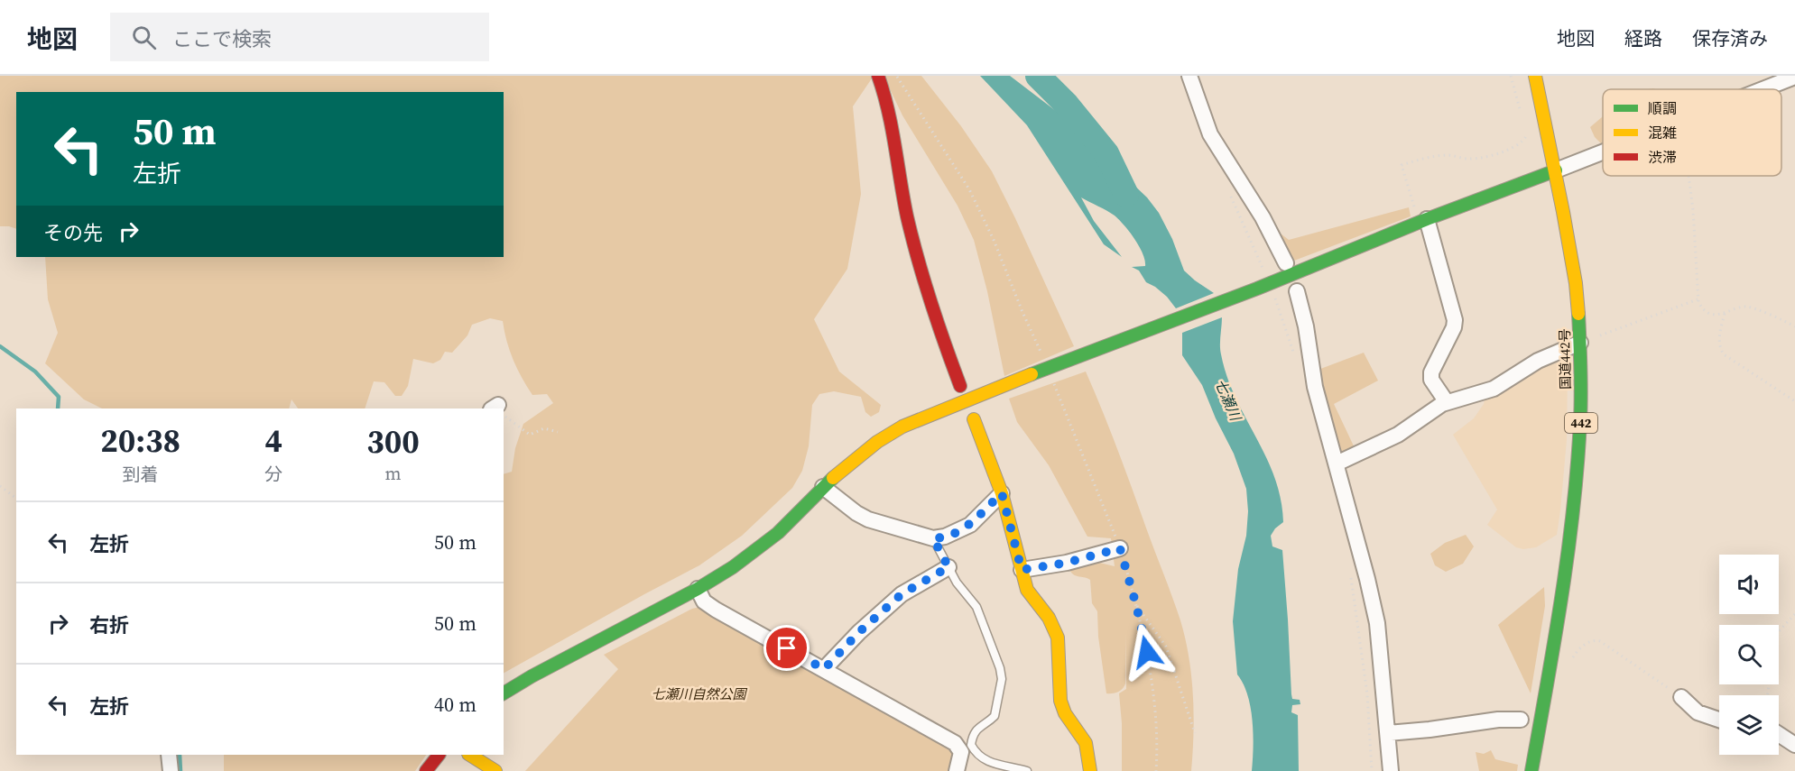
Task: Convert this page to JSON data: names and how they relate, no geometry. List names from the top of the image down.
{
  "streets": {
    "main road": ["国道442号", "442"]
  },
  "water": ["七瀬川"],
  "parks": ["七瀬川自然公園"],
  "legend": ["順調", "混雑", "渋滞"],
  "page": {
    "header": "地図",
    "search": "ここで検索",
    "nav": ["地図", "経路", "保存済み"],
    "turn": ["50 m", "左折"],
    "then": "その先",
    "eta": [
      "20:38",
      "到着",
      "4",
      "分",
      "300",
      "m"
    ],
    "list": [
      {
        "name": "左折",
        "value": "50 m"
      },
      {
        "name": "右折",
        "value": "50 m"
      },
      {
        "name": "左折",
        "value": "40 m"
      }
    ]
  }
}
